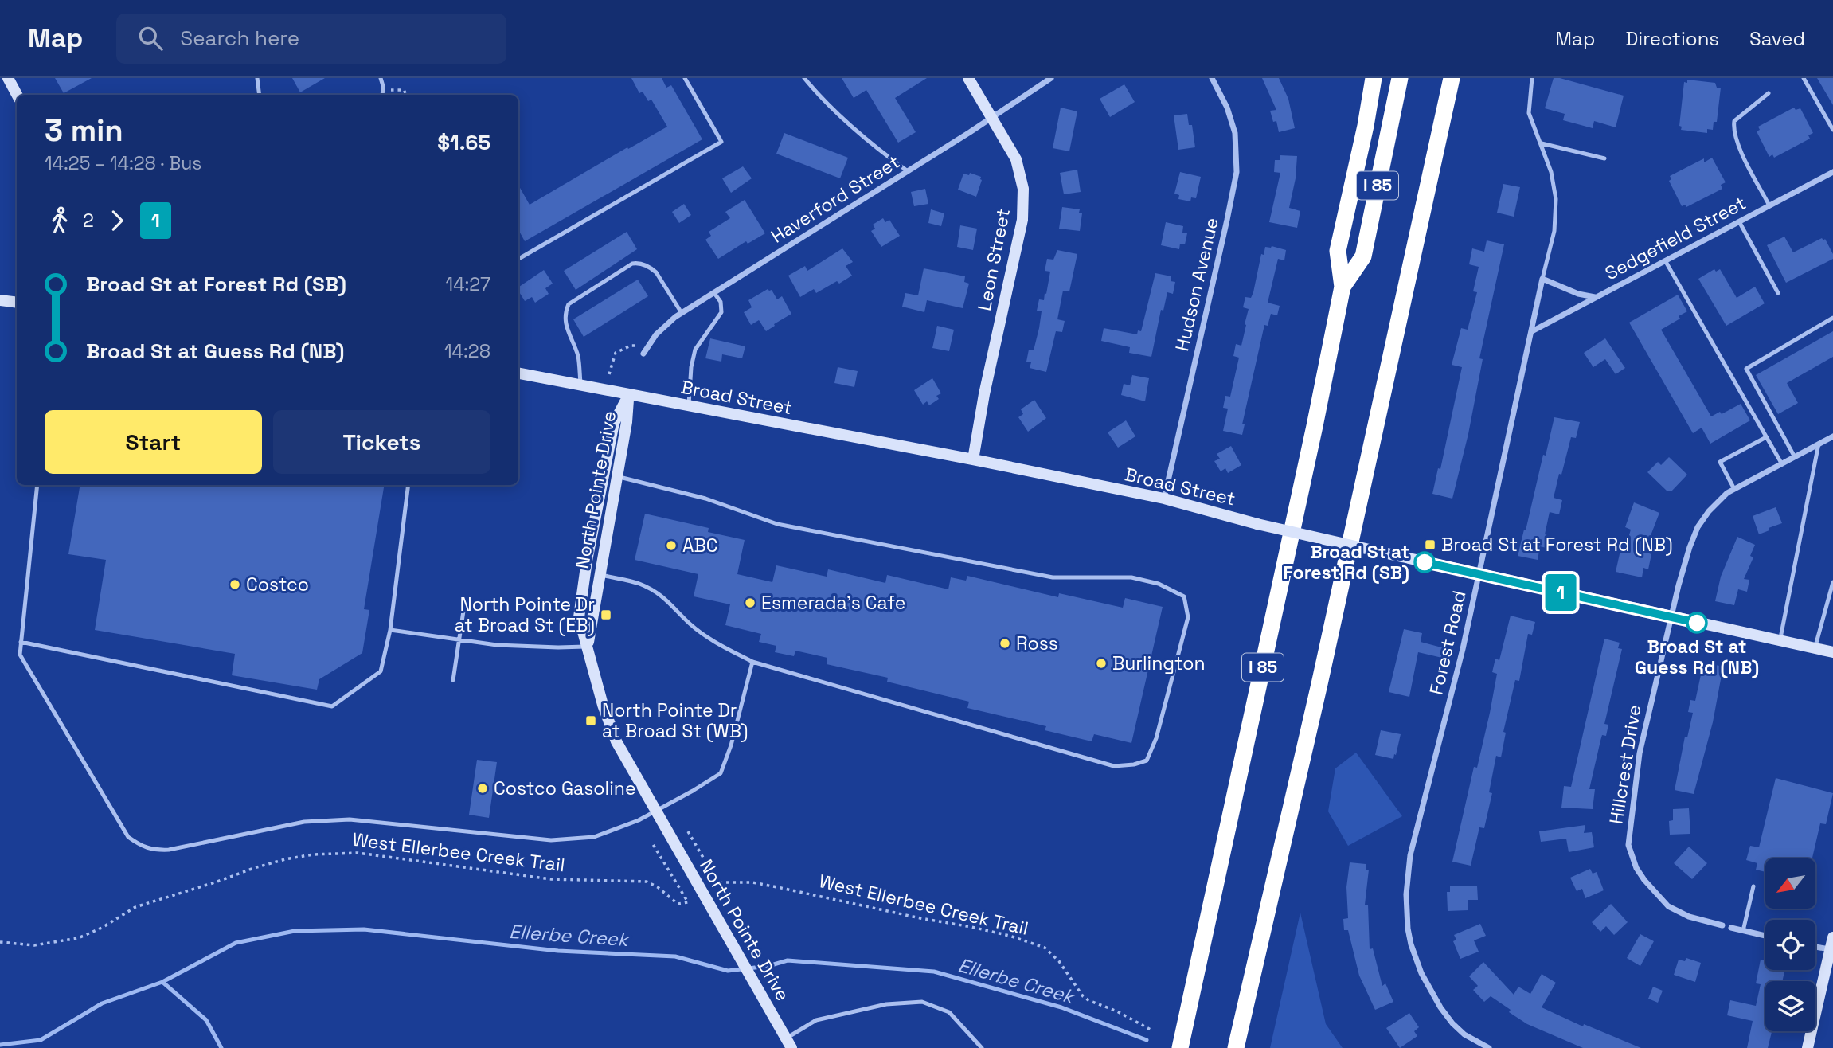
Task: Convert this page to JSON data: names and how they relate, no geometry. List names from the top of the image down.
{
  "streets": {
    "highway": ["I 85"],
    "main road": ["Leon Street", "Broad Street", "North Pointe Drive"],
    "street": [
      "Haverford Street",
      "Sedgefield Street",
      "Hudson Avenue",
      "Forest Road",
      "Hillcrest Drive"
    ],
    "path": ["West Ellerbee Creek Trail"]
  },
  "crossings": [
    ["Haverford Street", "Leon Street"],
    ["Sedgefield Street", "Forest Road"],
    ["Leon Street", "Broad Street"],
    ["Hudson Avenue", "Broad Street"],
    ["Broad Street", "North Pointe Drive"],
    ["Broad Street", "Forest Road"],
    ["Broad Street", "Hillcrest Drive"]
  ],
  "water": ["Ellerbe Creek"],
  "places": {
    "transit": ["Broad St at Forest Rd (NB)", "North Pointe Dr at Broad St (EB)", "North Pointe Dr at Broad St (WB)"],
    "other": [
      "ABC",
      "Broad St at Forest Rd (SB)",
      "Costco",
      "Esmerada's Cafe",
      "Broad St at Guess Rd (NB)",
      "Ross",
      "Burlington",
      "Costco Gasoline"
    ]
  },
  "lines": ["bus line 1"],
  "north": "bottom left",
  "page": {
    "header": "Map",
    "search": "Search here",
    "nav": ["Map", "Directions", "Saved"],
    "on_map": "1",
    "heading": ["3 min", "14:25 – 14:28 · Bus", "$1.65"],
    "legs": ["2", "1"],
    "list": [
      {
        "name": "Broad St at Forest Rd (SB)",
        "value": "14:27"
      },
      {
        "name": "Broad St at Guess Rd (NB)",
        "value": "14:28"
      }
    ],
    "buttons": ["Start", "Tickets"]
  }
}
